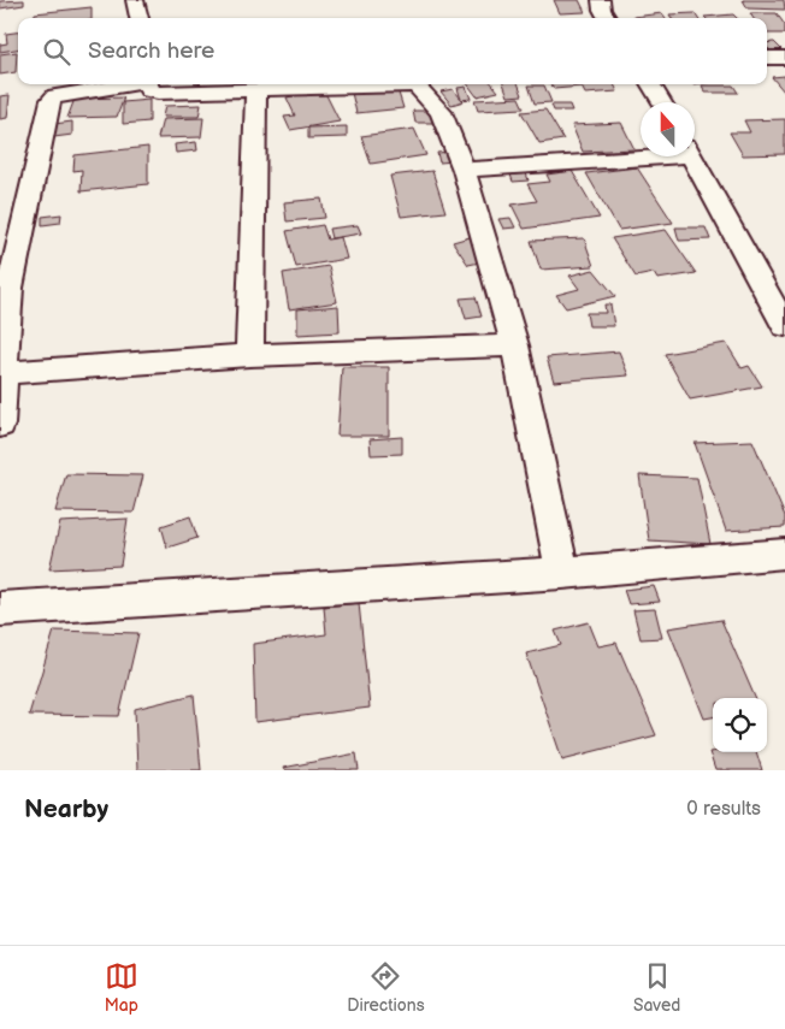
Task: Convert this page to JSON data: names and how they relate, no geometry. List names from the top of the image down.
{
  "north": "top",
  "page": {
    "search": "Search here",
    "heading": ["Nearby", "0 results"],
    "nav": ["Map", "Directions", "Saved"]
  }
}
